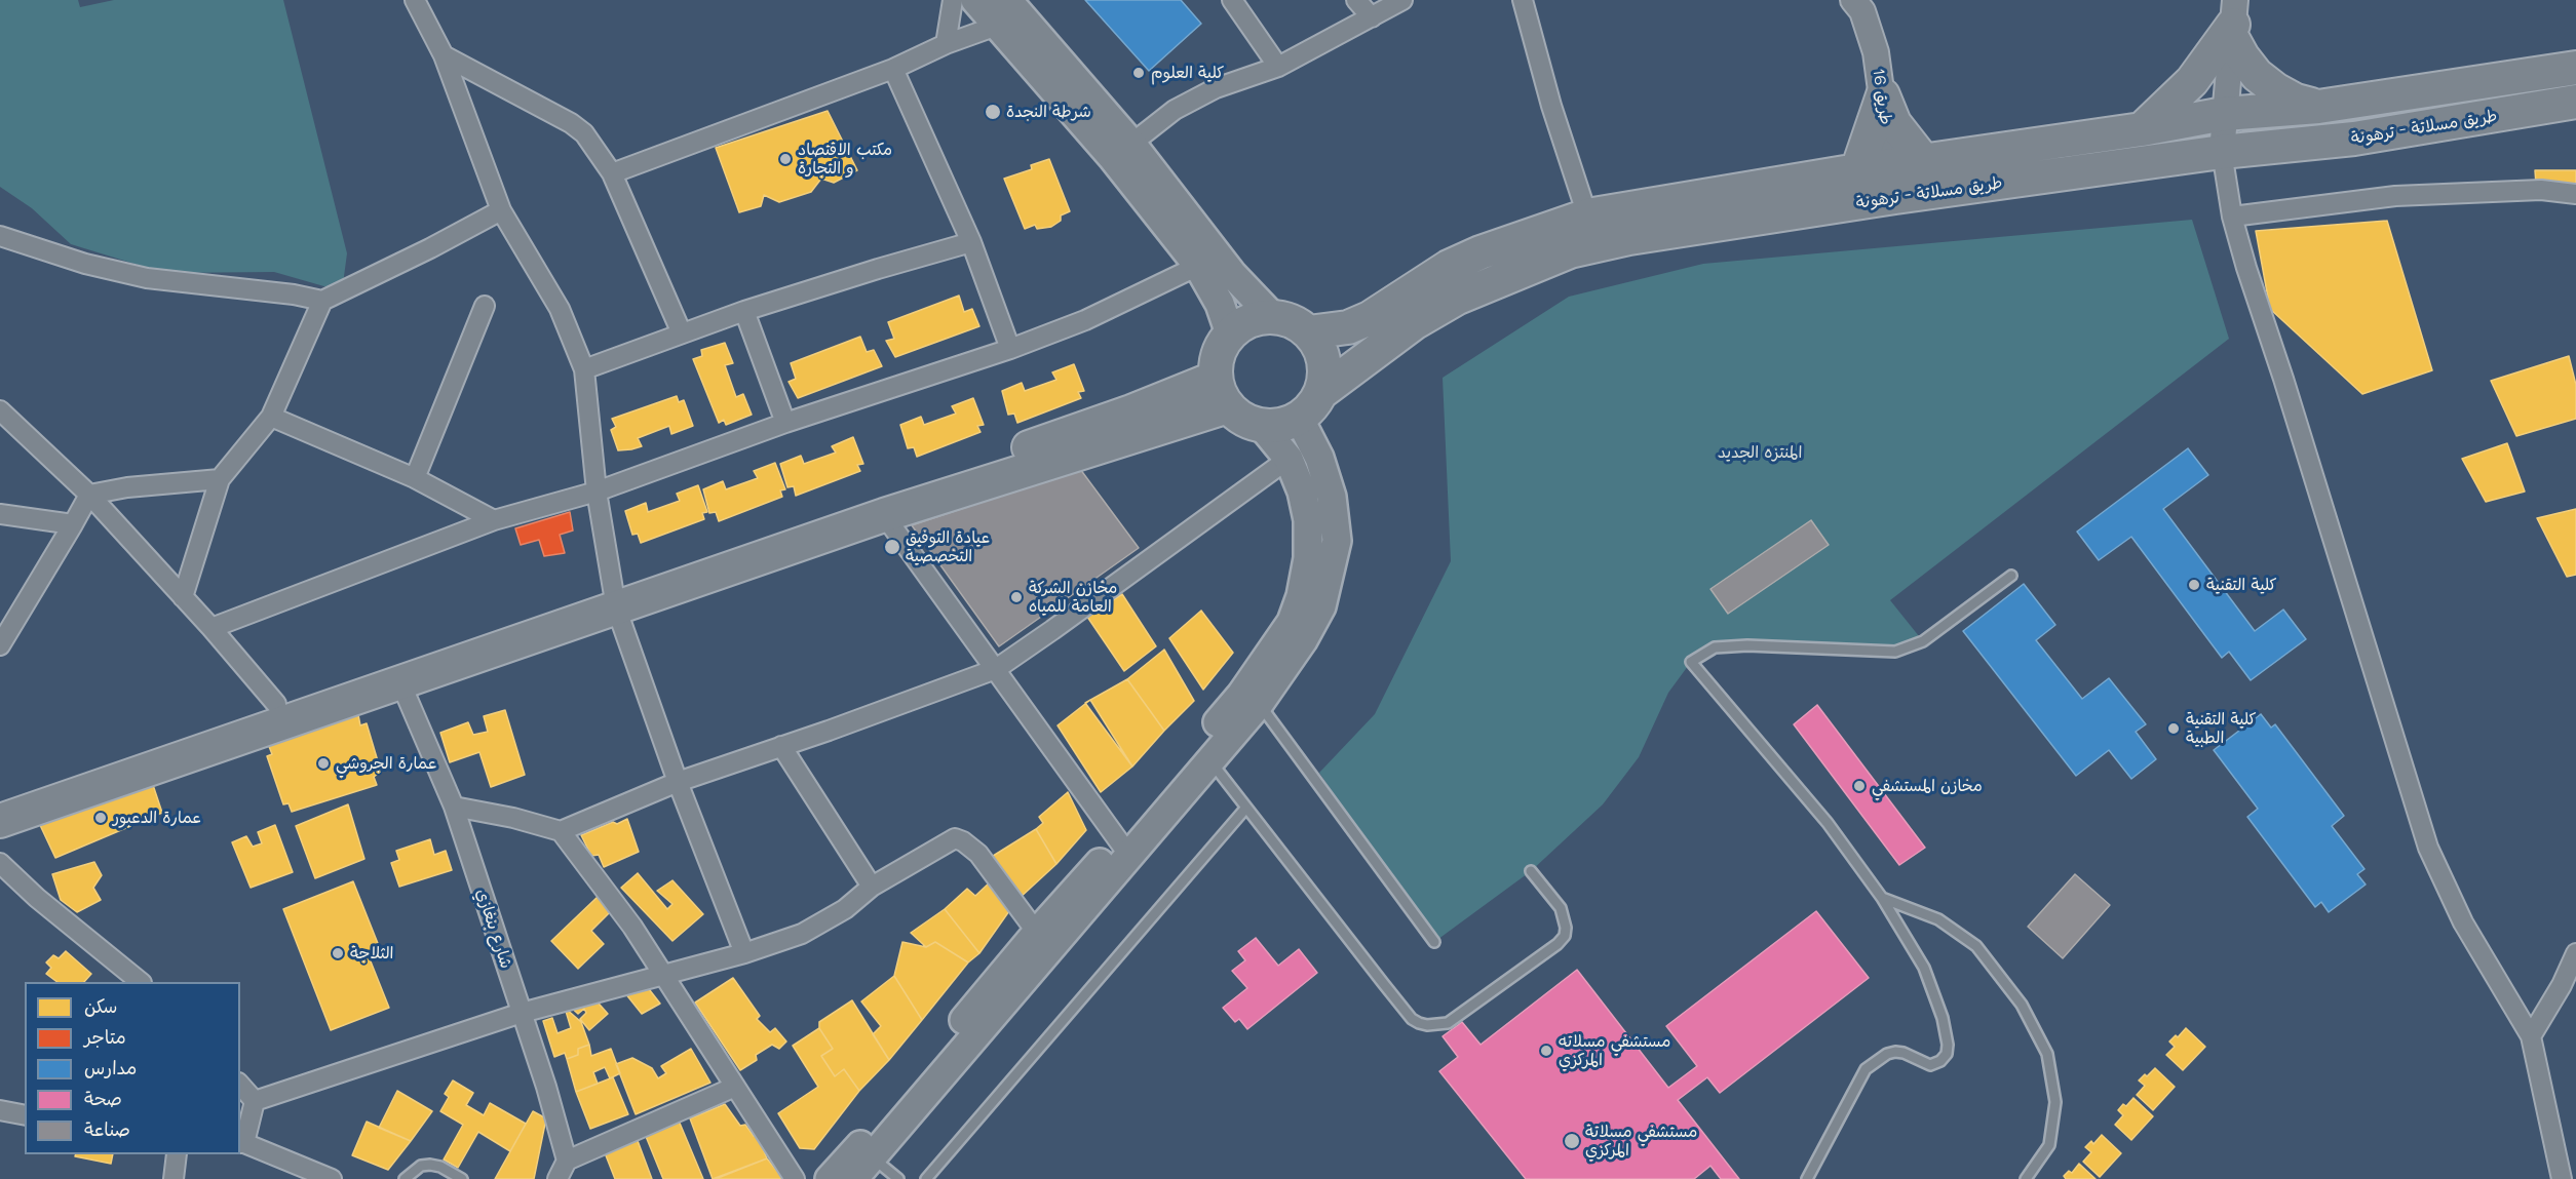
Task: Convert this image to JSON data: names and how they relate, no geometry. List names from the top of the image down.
{
  "streets": {
    "highway": ["طريق مسلاتة - ترهونة"],
    "street": ["طريق 16", "شارع بنغازي"]
  },
  "crossings": [
    ["طريق 16", "طريق مسلاتة - ترهونة"]
  ],
  "parks": ["المنتزه الجديد"],
  "places": [
    "كلية العلوم",
    "شرطة النجدة",
    "مكتب الاقتصاد و التجارة",
    "عيادة التوفيق التخصصية",
    "كلية التقنية",
    "مخازن الشركة العامة للمياه",
    "كلية التقنية الطبية",
    "عمارة الجروشي",
    "مخازن المستشفي",
    "عمارة الدعبور",
    "الثلاجة",
    "مستشفي مسلاته المركزي",
    "مستشفي مسلاتة المركزي"
  ],
  "legend": [
    "سكن",
    "متاجر",
    "مدارس",
    "صحة",
    "صناعة"
  ]
}
